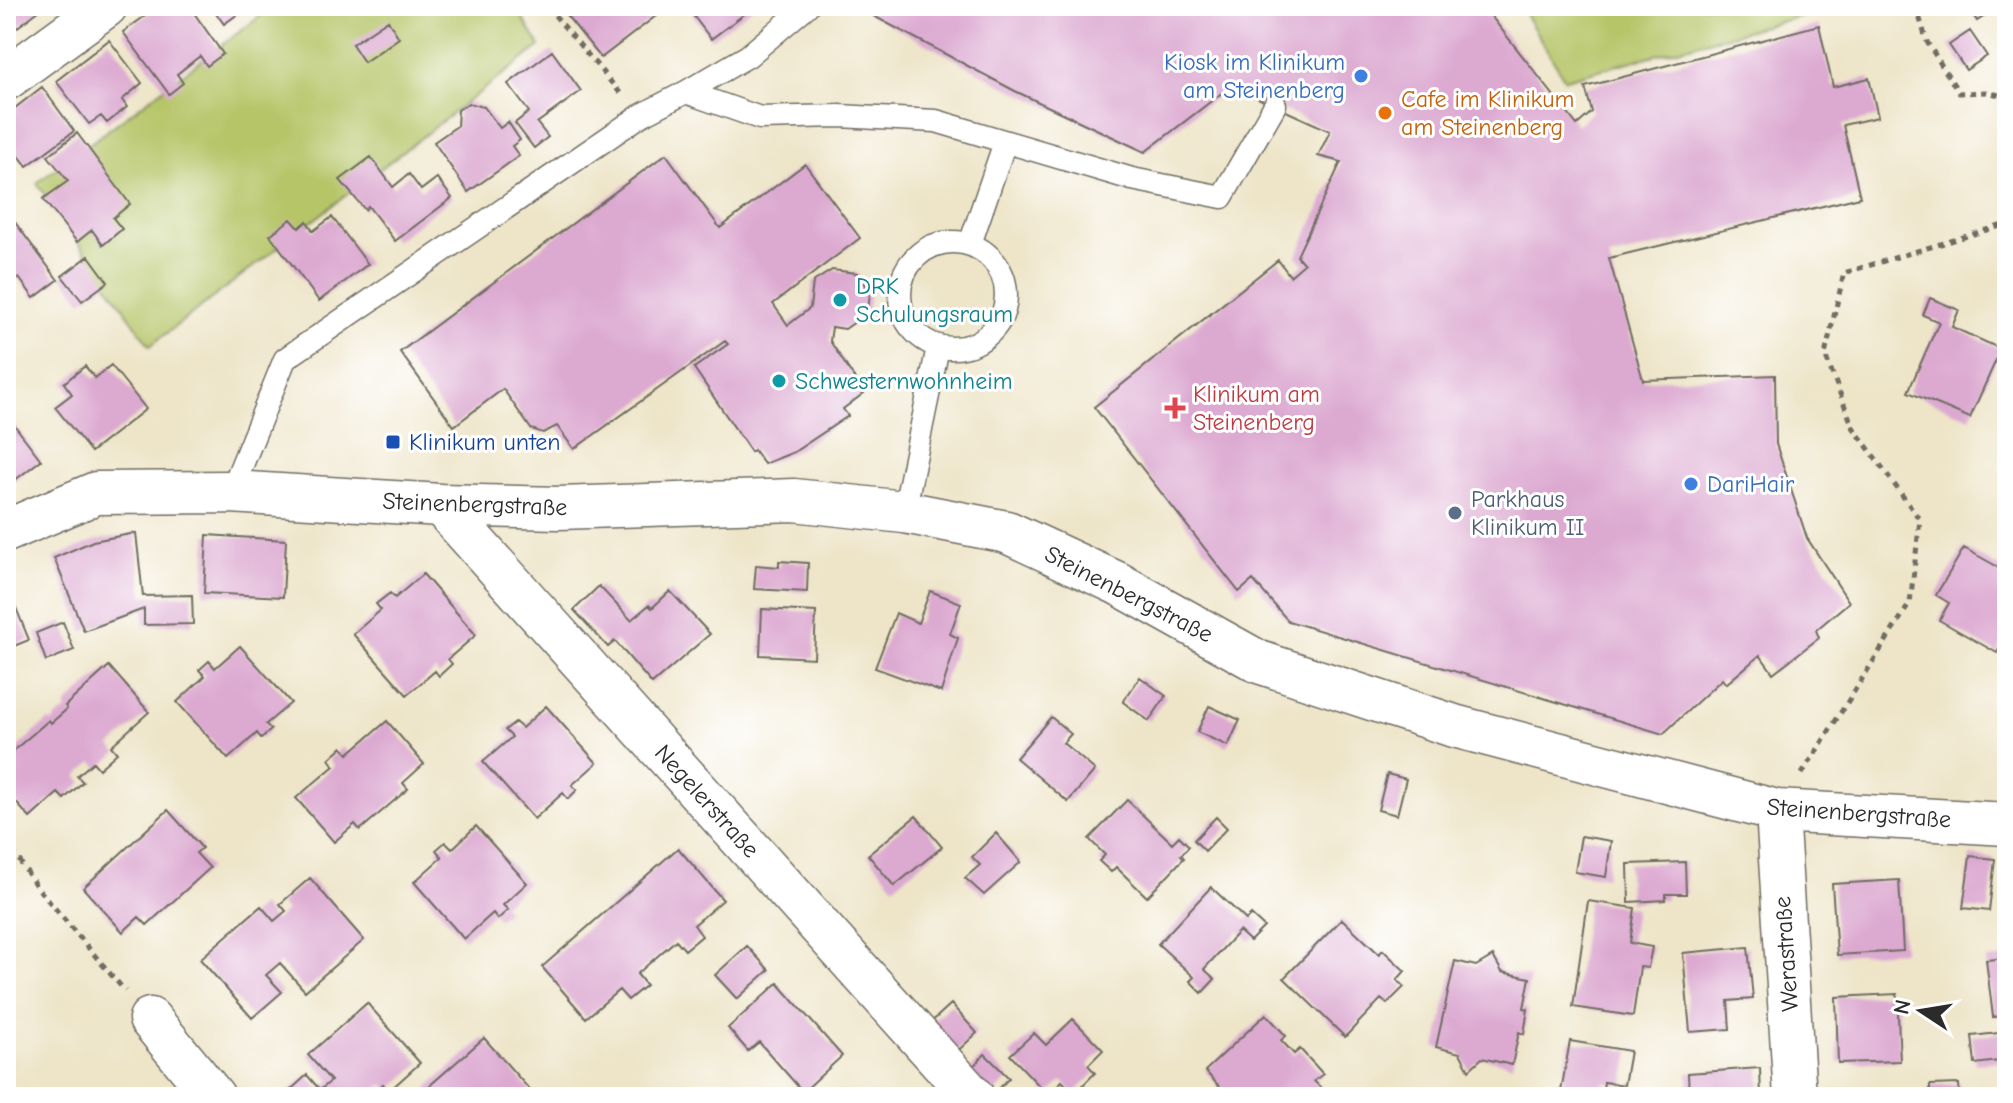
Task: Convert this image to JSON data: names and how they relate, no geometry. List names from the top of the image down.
{
  "streets": {
    "street": ["Steinenbergstraße", "Negelerstraße", "Werastraße"]
  },
  "crossings": [
    ["Steinenbergstraße", "Negelerstraße"],
    ["Steinenbergstraße", "Werastraße"]
  ],
  "places": {
    "other": [
      "Kiosk im Klinikum am Steinenberg",
      "Cafe im Klinikum am Steinenberg",
      "DRK Schulungsraum",
      "Schwesternwohnheim",
      "DariHair",
      "Parkhaus Klinikum II"
    ],
    "health": ["Klinikum am Steinenberg"],
    "transit": ["Klinikum unten"]
  },
  "north": "left"
}
